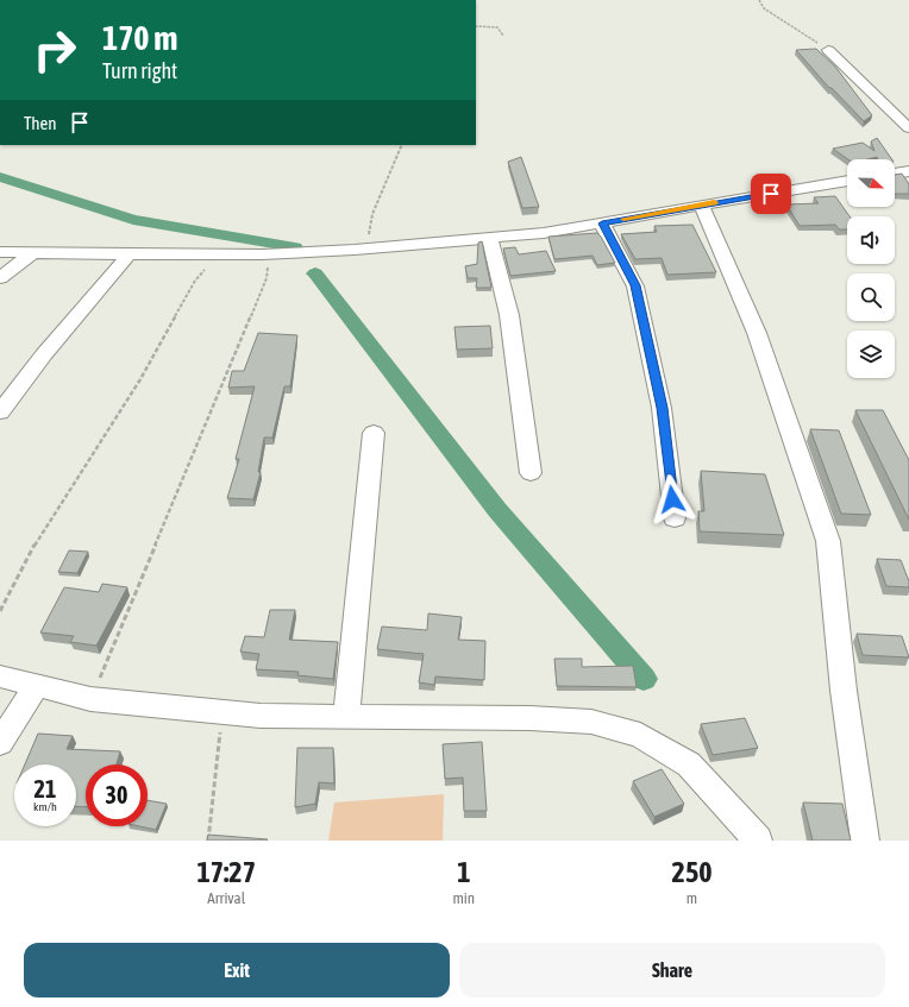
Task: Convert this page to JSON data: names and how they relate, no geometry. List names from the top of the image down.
{
  "north": "right",
  "page": {
    "turn": ["170 m", "Turn right"],
    "then": "Then",
    "speed": "21 km/h",
    "limit": "30",
    "eta": [
      "17:27",
      "Arrival",
      "1",
      "min",
      "250",
      "m"
    ],
    "buttons": ["Exit", "Share"]
  }
}
